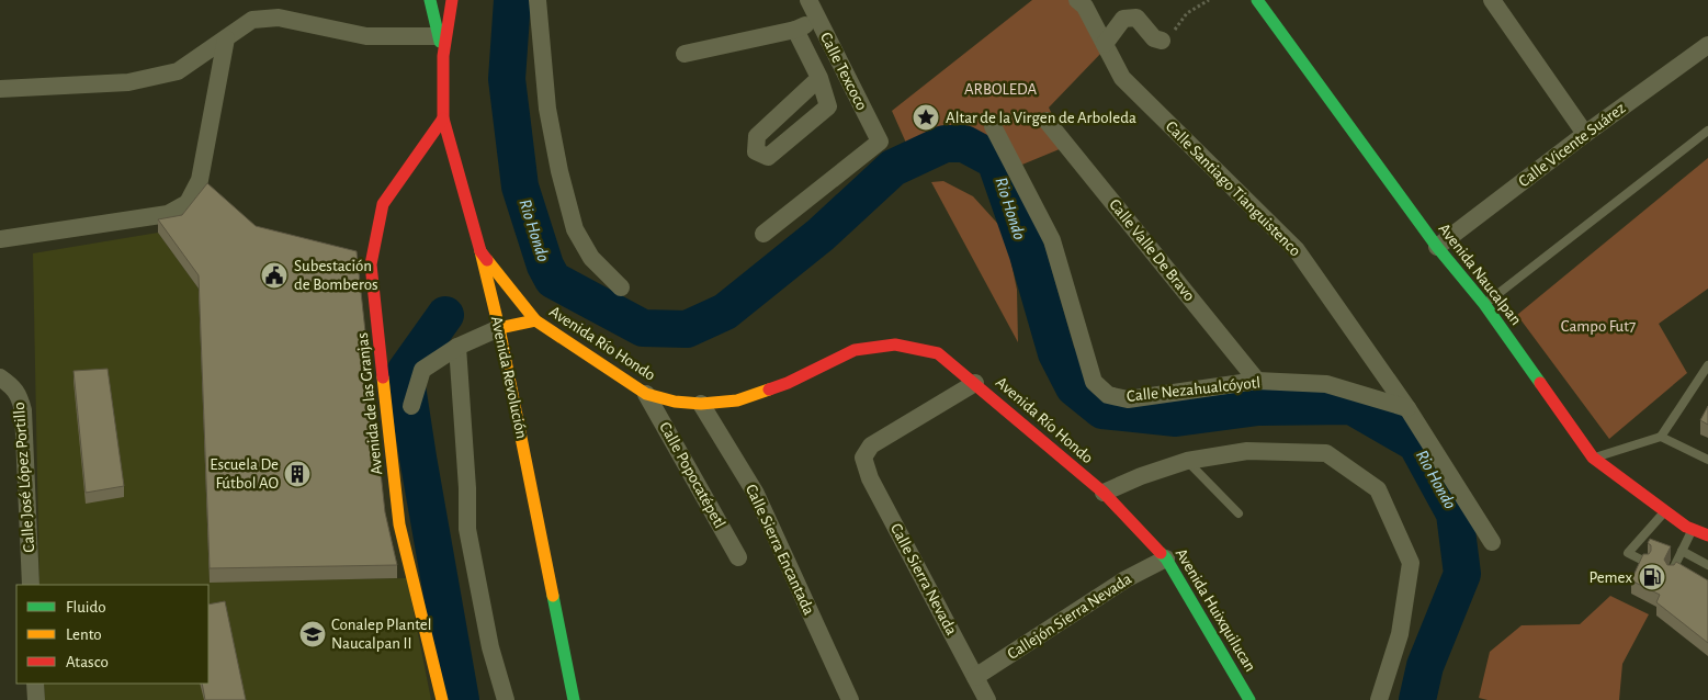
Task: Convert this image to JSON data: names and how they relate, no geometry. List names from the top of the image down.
{
  "streets": {
    "main road": [
      "Avenida Naucalpan",
      "Avenida Río Hondo",
      "Avenida Revolución",
      "Avenida de las Granjas",
      "Avenida Huixquilucan"
    ],
    "street": [
      "Calle Texcoco",
      "Calle Vicente Suárez",
      "Calle Santiago Tianguistenco",
      "Calle Valle De Bravo",
      "Calle Nezahualcóyotl",
      "Calle Popocatépetl",
      "Calle José López Portillo",
      "Calle Sierra Encantada",
      "Calle Sierra Nevada",
      "Callejón Sierra Nevada"
    ]
  },
  "crossings": [
    ["Calle Vicente Suárez", "Avenida Naucalpan"],
    ["Calle Santiago Tianguistenco", "Calle Nezahualcóyotl"],
    ["Calle Valle De Bravo", "Calle Nezahualcóyotl"],
    ["Avenida Río Hondo", "Avenida Revolución"],
    ["Avenida Río Hondo", "Calle Popocatépetl"],
    ["Avenida Río Hondo", "Calle Sierra Encantada"],
    ["Avenida Río Hondo", "Calle Sierra Nevada"],
    ["Avenida Río Hondo", "Avenida Huixquilucan"],
    ["Avenida Revolución", "Avenida de las Granjas"],
    ["Calle Sierra Nevada", "Callejón Sierra Nevada"],
    ["Avenida Huixquilucan", "Callejón Sierra Nevada"]
  ],
  "water": ["Rio Hondo"],
  "parks": ["ARBOLEDA", "Campo Fut7"],
  "places": {
    "place": ["Altar de la Virgen de Arboleda"],
    "public building": ["Subestación de Bomberos"],
    "building": ["Escuela De Fútbol AO"],
    "fuel station": ["Pemex"],
    "school or university": ["Conalep Plantel Naucalpan II"]
  },
  "legend": ["Fluido", "Lento", "Atasco"]
}
